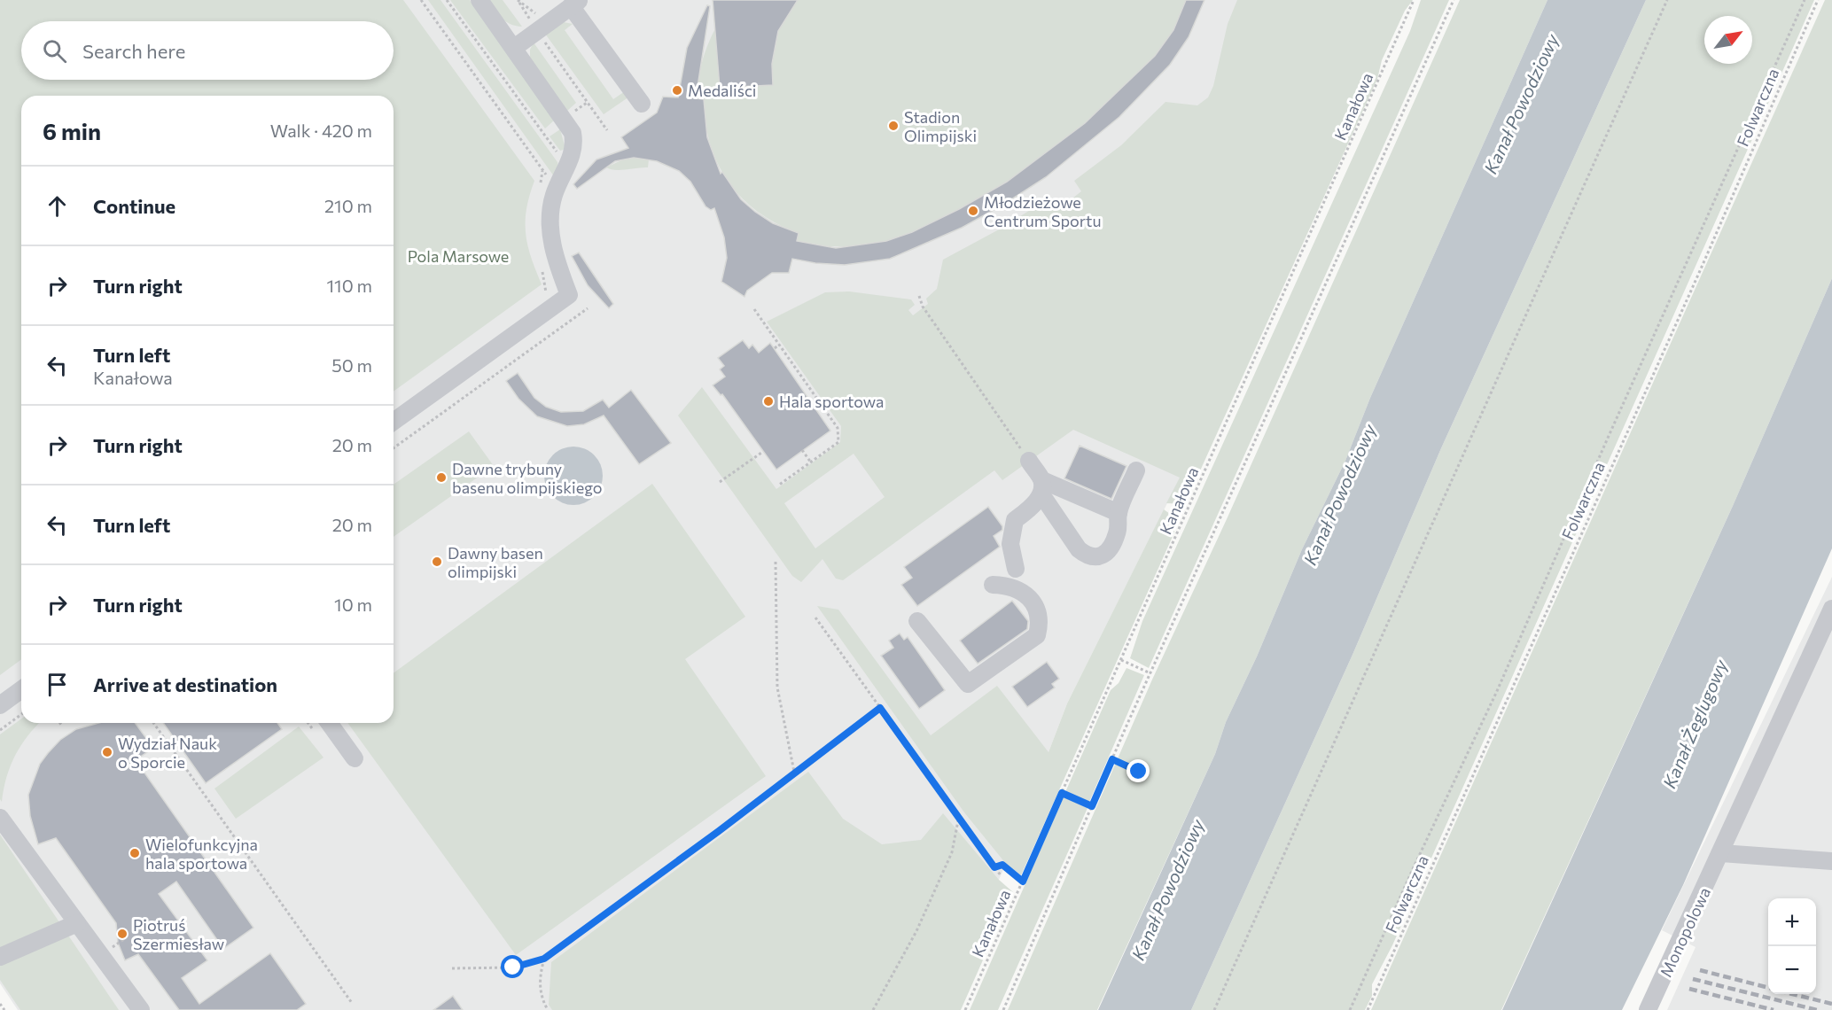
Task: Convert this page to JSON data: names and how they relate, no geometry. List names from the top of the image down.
{
  "streets": {
    "street": ["Monopolowa"],
    "path": ["Kanałowa", "Folwarczna"]
  },
  "water": ["Kanał Powodziowy", "Kanał Żeglugowy"],
  "parks": ["Pola Marsowe"],
  "places": [
    "Medaliści",
    "Stadion Olimpijski",
    "Młodzieżowe Centrum Sportu",
    "Hala sportowa",
    "Dawne trybuny basenu olimpijskiego",
    "Dawny basen olimpijski",
    "Wydział Nauk o Sporcie",
    "Wielofunkcyjna hala sportowa",
    "Piotruś Szermiesław"
  ],
  "north": "top right",
  "page": {
    "search": "Search here",
    "heading": ["6 min", "Walk · 420 m"],
    "list": [
      ["Continue", "210 m"],
      ["Turn right", "110 m"],
      ["Turn left", "Kanałowa", "50 m"],
      ["Turn right", "20 m"],
      ["Turn left", "20 m"],
      ["Turn right", "10 m"],
      "Arrive at destination"
    ],
    "map_buttons": ["+", "−"]
  }
}
